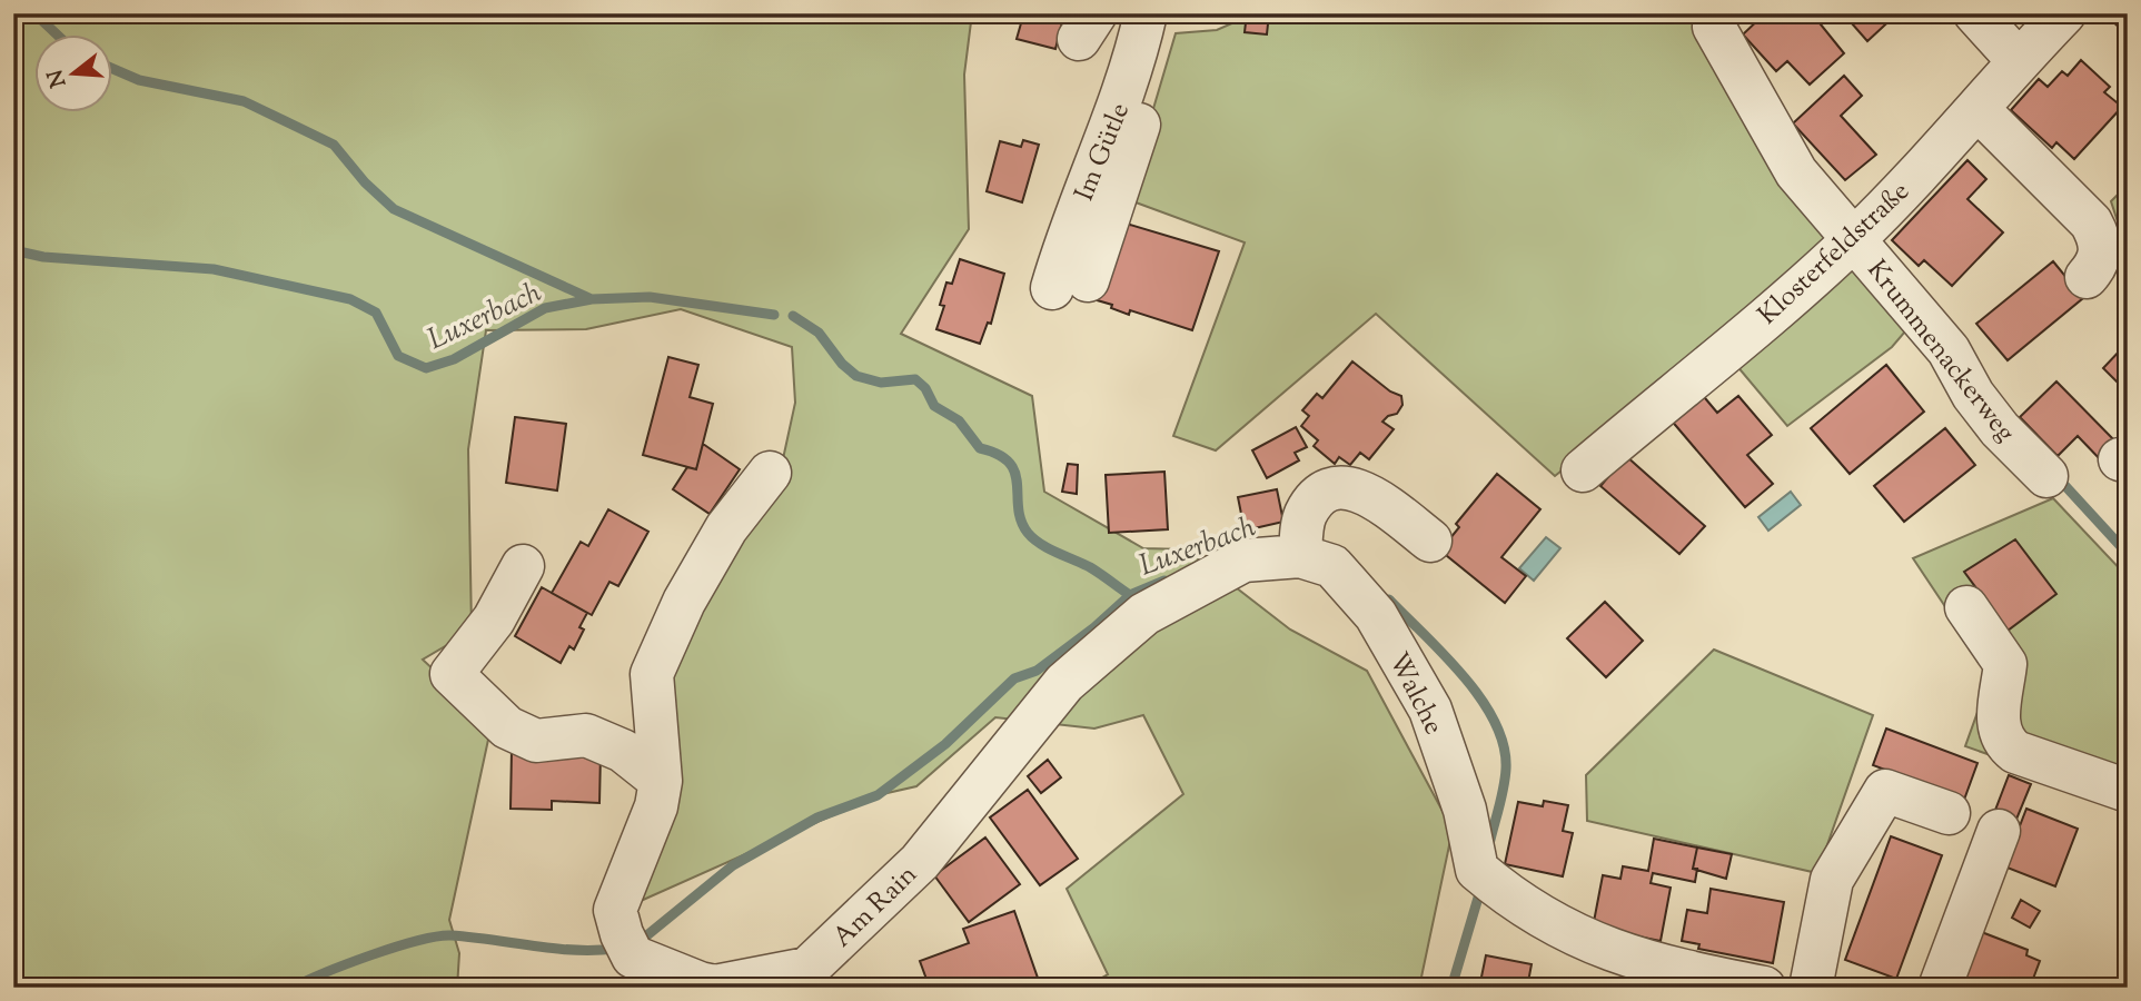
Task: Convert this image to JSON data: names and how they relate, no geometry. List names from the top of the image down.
{
  "streets": {
    "street": [
      "Im Gütle",
      "Klosterfeldstraße",
      "Krummenackerweg",
      "Walche",
      "Am Rain"
    ]
  },
  "crossings": [
    ["Klosterfeldstraße", "Krummenackerweg"],
    ["Walche", "Am Rain"]
  ],
  "water": ["Luxerbach"],
  "north": "left"
}
